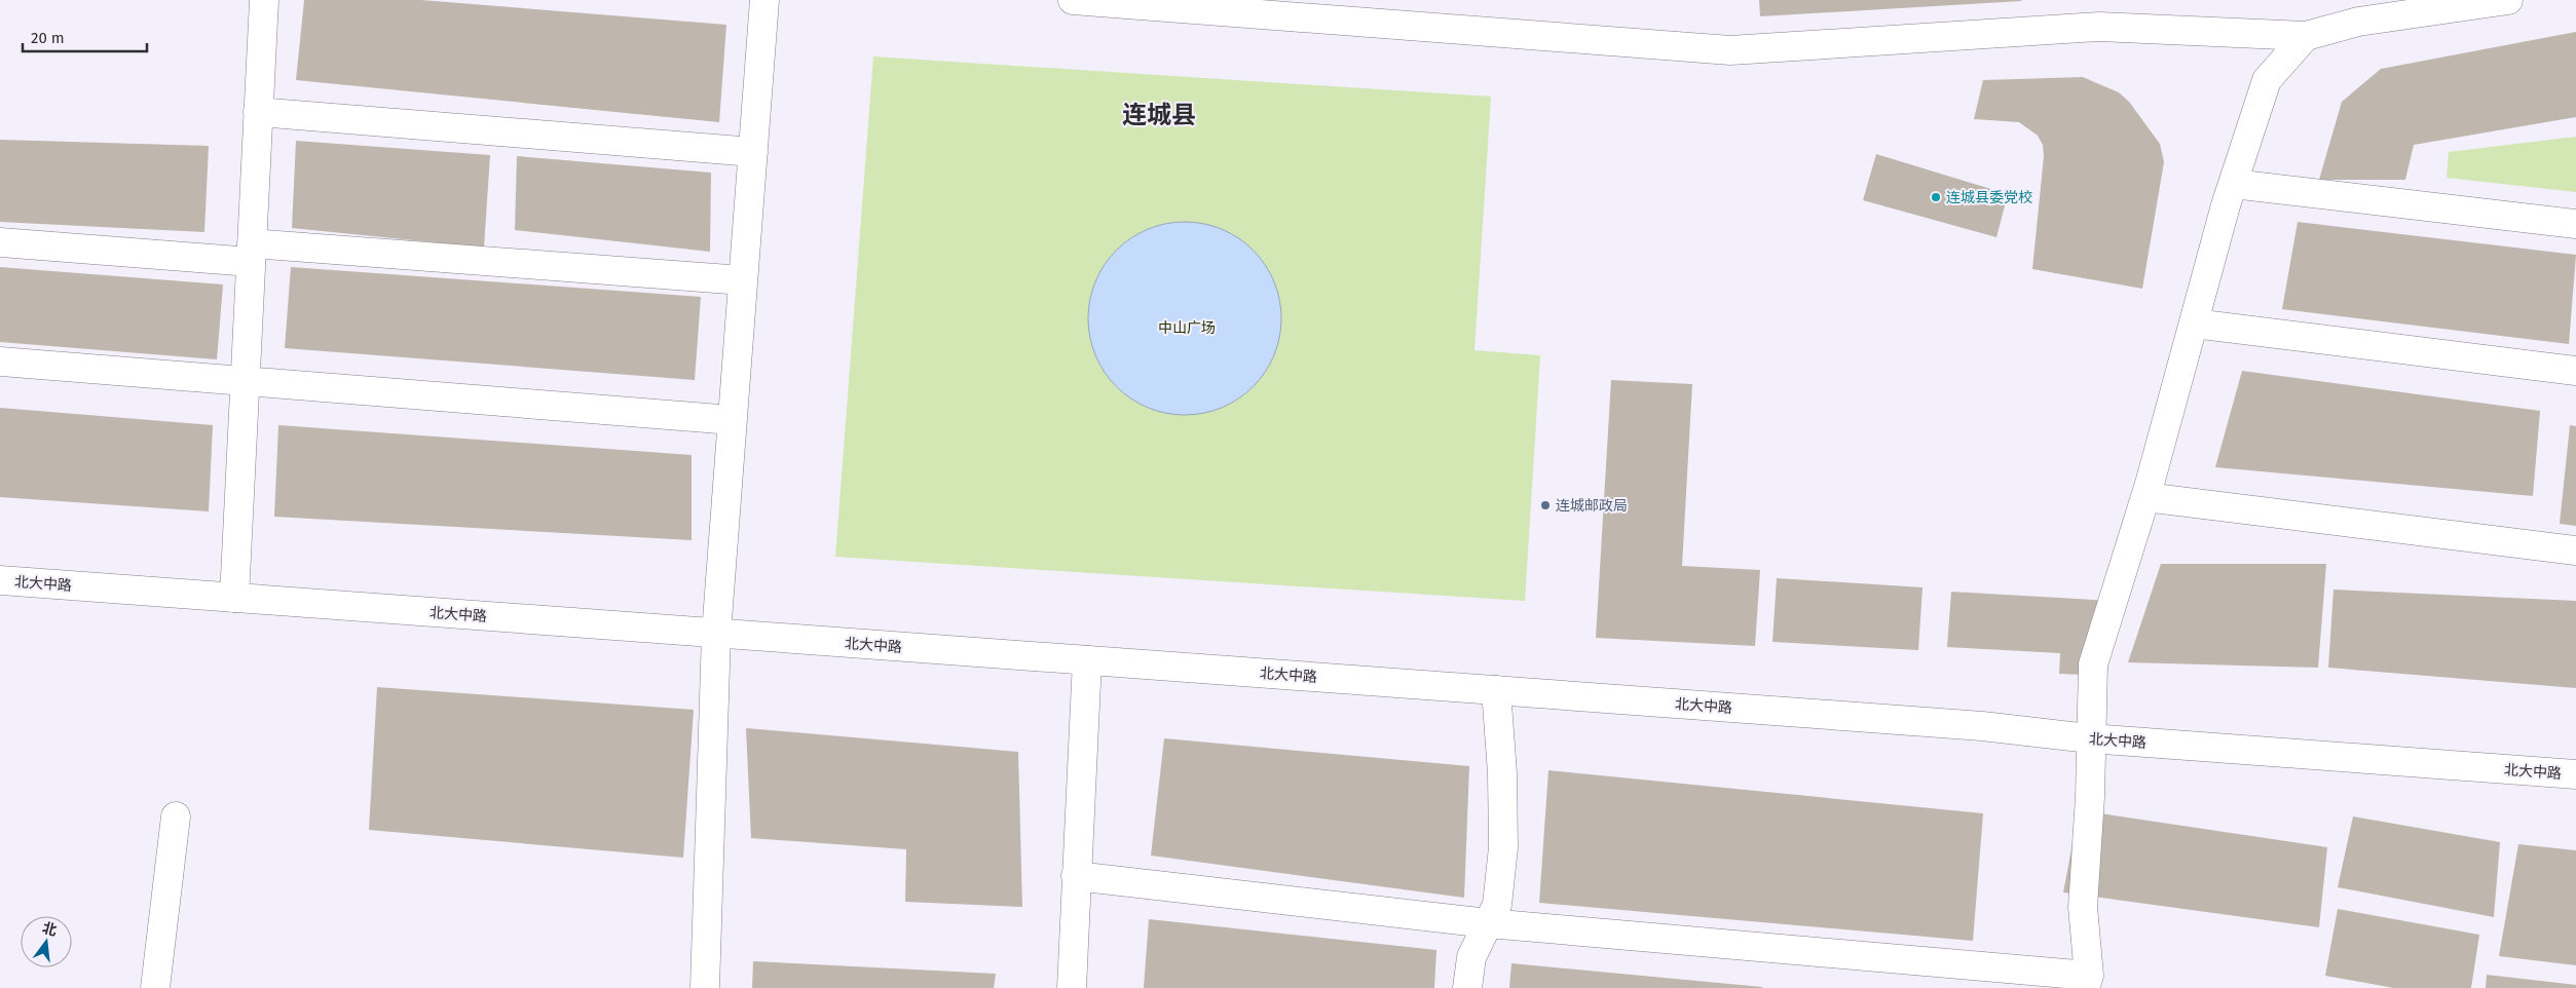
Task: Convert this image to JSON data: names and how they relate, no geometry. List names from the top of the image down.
{
  "streets": {
    "street": ["北大中路"]
  },
  "districts": ["连城县"],
  "parks": ["中山广场"],
  "places": ["连城县委党校", "连城邮政局"],
  "scale_bar": "20 m",
  "north": "top"
}
